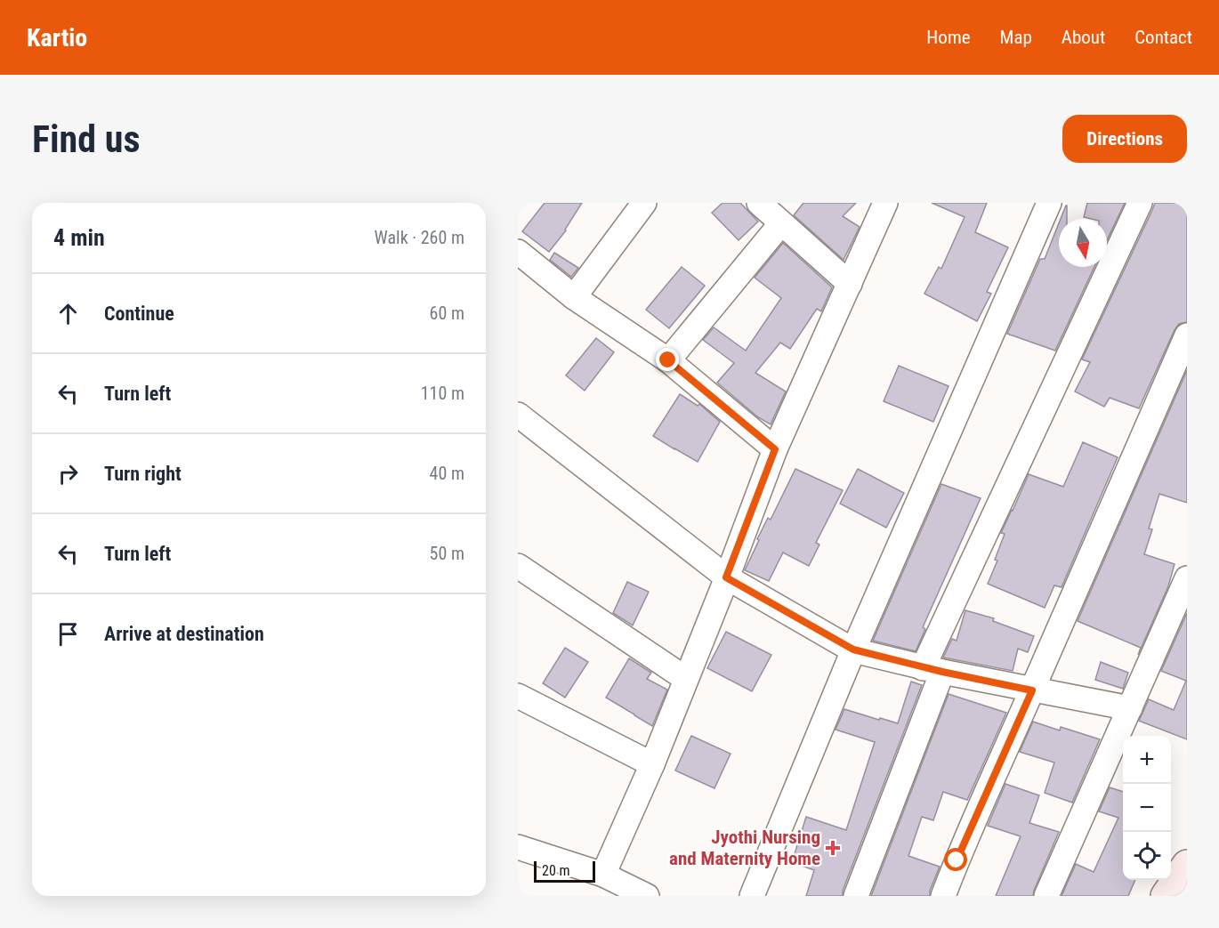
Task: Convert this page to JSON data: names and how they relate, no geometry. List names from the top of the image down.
{
  "places": {
    "health": ["Jyothi Nursing and Maternity Home"]
  },
  "scale_bar": "20 m",
  "north": "bottom",
  "page": {
    "header": "Kartio",
    "nav": [
      "Home",
      "Map",
      "About",
      "Contact"
    ],
    "buttons": "Directions",
    "title": "Find us",
    "heading": ["4 min", "Walk · 260 m"],
    "list": [
      ["Continue", "60 m"],
      ["Turn left", "110 m"],
      ["Turn right", "40 m"],
      ["Turn left", "50 m"],
      "Arrive at destination"
    ],
    "map_buttons": ["+", "−"],
    "scale": "20 m"
  }
}
